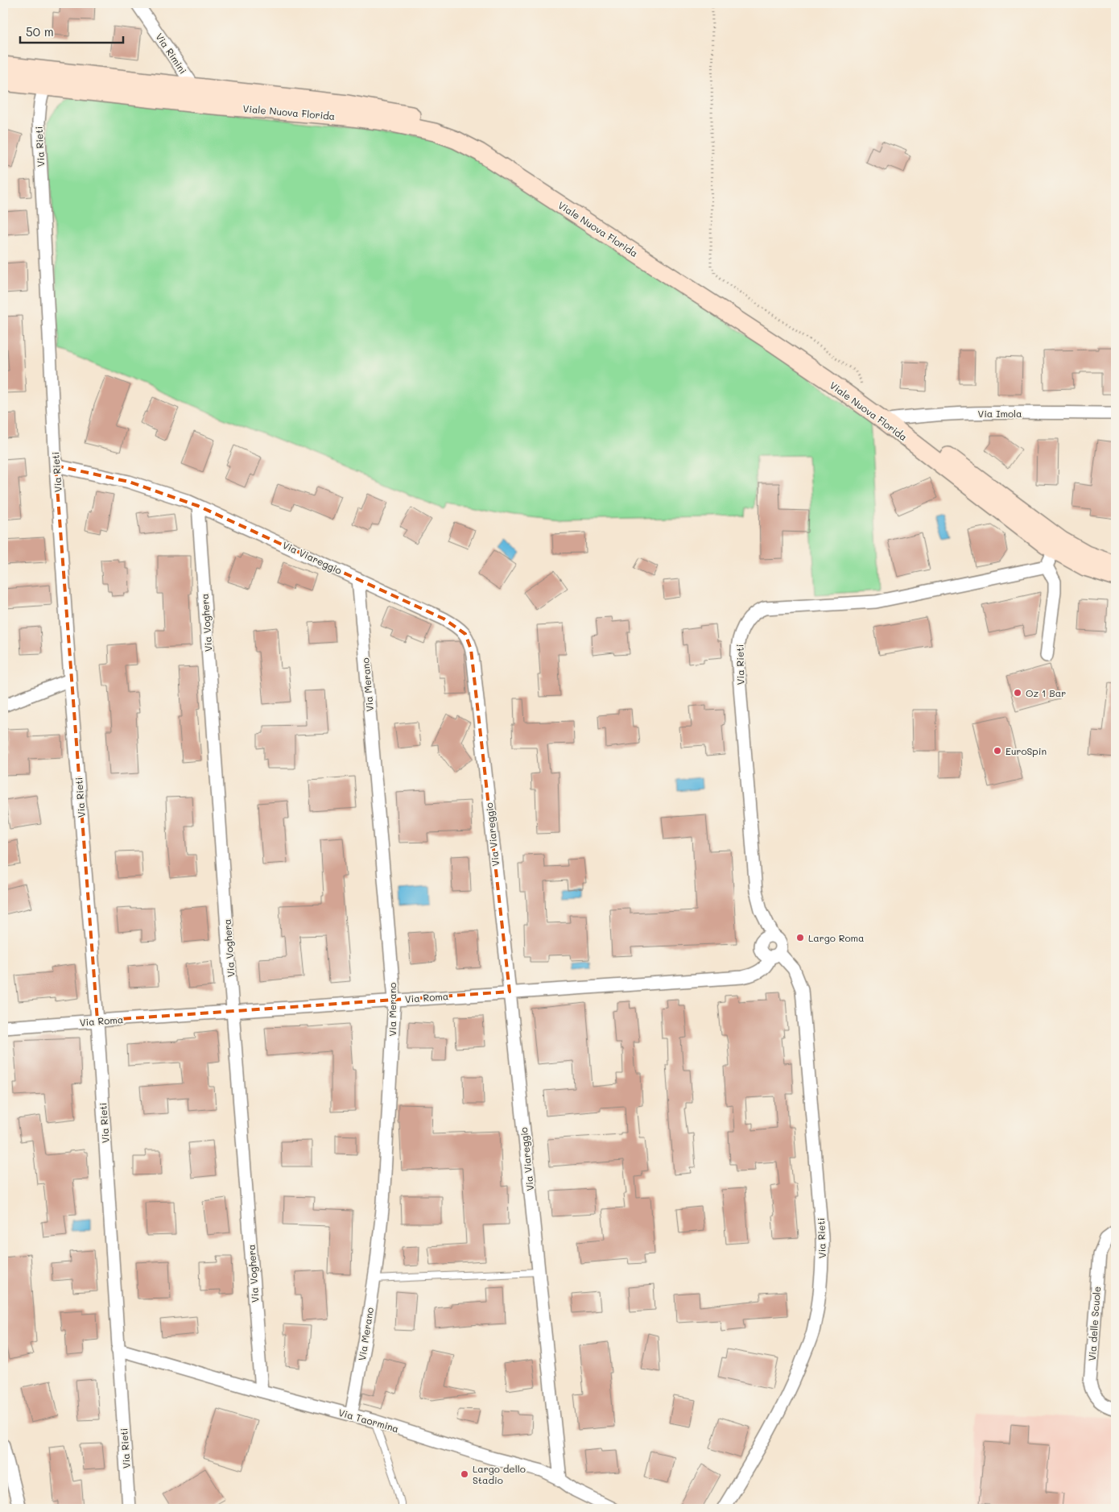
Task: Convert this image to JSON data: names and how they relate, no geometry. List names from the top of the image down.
{
  "streets": {
    "street": [
      "Via Rimini",
      "Viale Nuova Florida",
      "Via Rieti",
      "Via Imola",
      "Via Viareggio",
      "Via Voghera",
      "Via Merano",
      "Via Roma",
      "Via delle Scuole",
      "Via Taormina"
    ]
  },
  "crossings": [
    ["Via Rimini", "Viale Nuova Florida"],
    ["Viale Nuova Florida", "Via Rieti"],
    ["Viale Nuova Florida", "Via Imola"],
    ["Via Rieti", "Via Viareggio"],
    ["Via Rieti", "Via Roma"],
    ["Via Rieti", "Via Taormina"],
    ["Via Viareggio", "Via Voghera"],
    ["Via Viareggio", "Via Merano"],
    ["Via Viareggio", "Via Roma"],
    ["Via Viareggio", "Via Taormina"],
    ["Via Voghera", "Via Roma"],
    ["Via Voghera", "Via Taormina"],
    ["Via Merano", "Via Roma"],
    ["Via Merano", "Via Taormina"]
  ],
  "places": [
    "Oz 1 Bar",
    "EuroSpin",
    "Largo Roma",
    "Largo dello Stadio"
  ],
  "scale_bar": "50 m"
}
